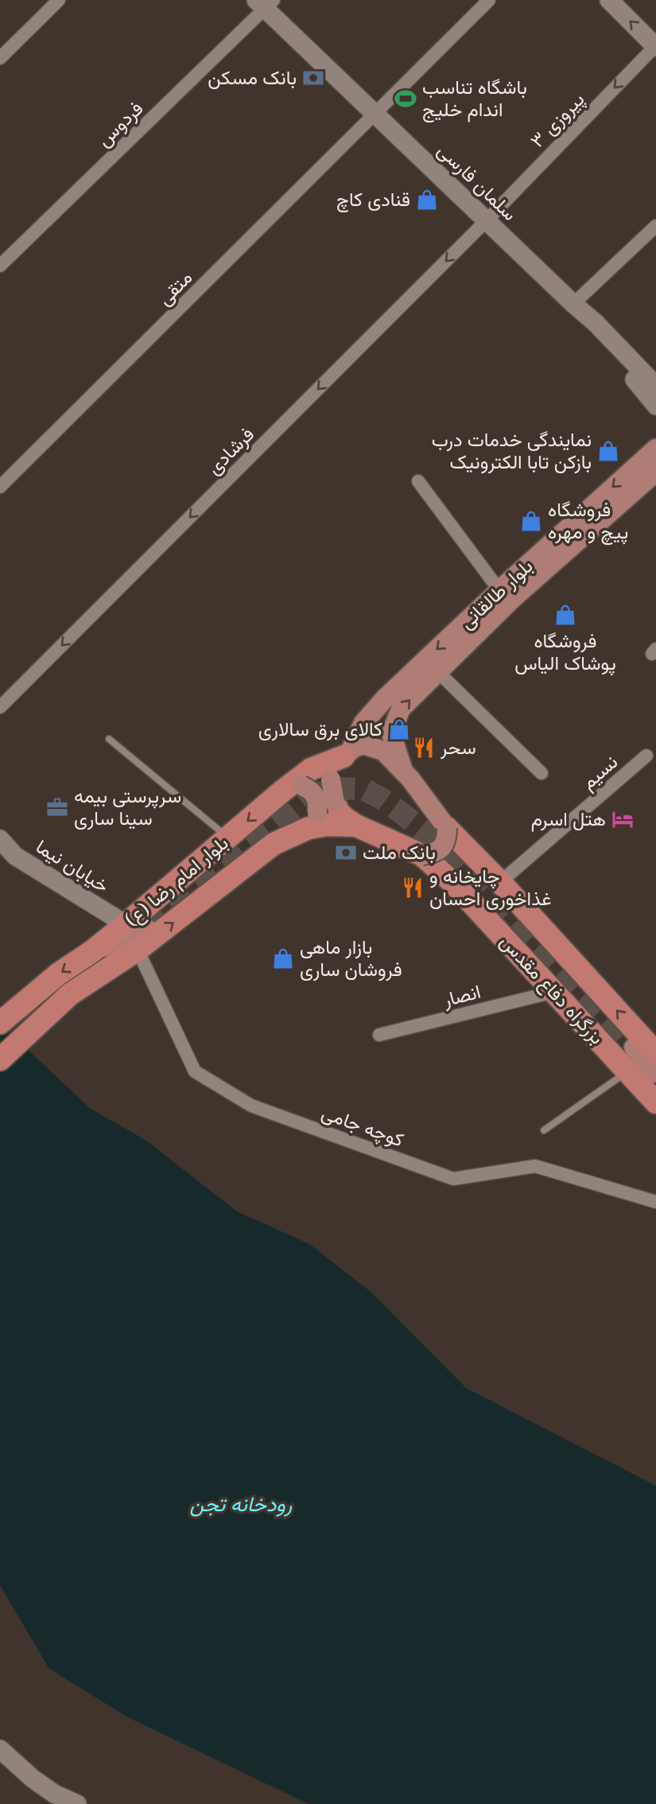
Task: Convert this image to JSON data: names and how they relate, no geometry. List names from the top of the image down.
{
  "streets": {
    "highway": ["بلوار امام رضا (ع)", "بزرگراه دفاع مقدس"],
    "main road": ["بلوار طالقانی"],
    "street": [
      "پیروزی ٣",
      "فردوس",
      "سلمان فارسی",
      "متقی",
      "فرشادی",
      "نسیم",
      "خیابان نیما",
      "انصار",
      "کوچه جامی"
    ]
  },
  "crossings": [
    ["پیروزی ٣", "سلمان فارسی"],
    ["پیروزی ٣", "فرشادی"],
    ["فردوس", "سلمان فارسی"],
    ["سلمان فارسی", "متقی"],
    ["سلمان فارسی", "فرشادی"],
    ["بلوار طالقانی", "بلوار امام رضا (ع)"],
    ["نسیم", "بزرگراه دفاع مقدس"],
    ["خیابان نیما", "بلوار امام رضا (ع)"],
    ["بلوار امام رضا (ع)", "کوچه جامی"],
    ["بزرگراه دفاع مقدس", "انصار"]
  ],
  "one_way": ["پیروزی ٣", "فرشادی"],
  "water": ["رودخانه تجن"],
  "places": {
    "bank": ["بانک مسکن", "بانک ملت"],
    "sports": ["باشگاه تناسب اندام خلیج"],
    "shop": [
      "قنادی کاچ",
      "نمایندگی خدمات درب بازکن تابا الکترونیک",
      "فروشگاه پیچ و مهره",
      "فروشگاه پوشاک الیاس",
      "کالای برق سالاری",
      "بازار ماهی فروشان ساری"
    ],
    "restaurant": ["سحر", "چایخانه و غذاخوری احسان"],
    "office": ["سرپرستی بیمه سینا ساری"],
    "hotel": ["هتل اسرم"]
  }
}
